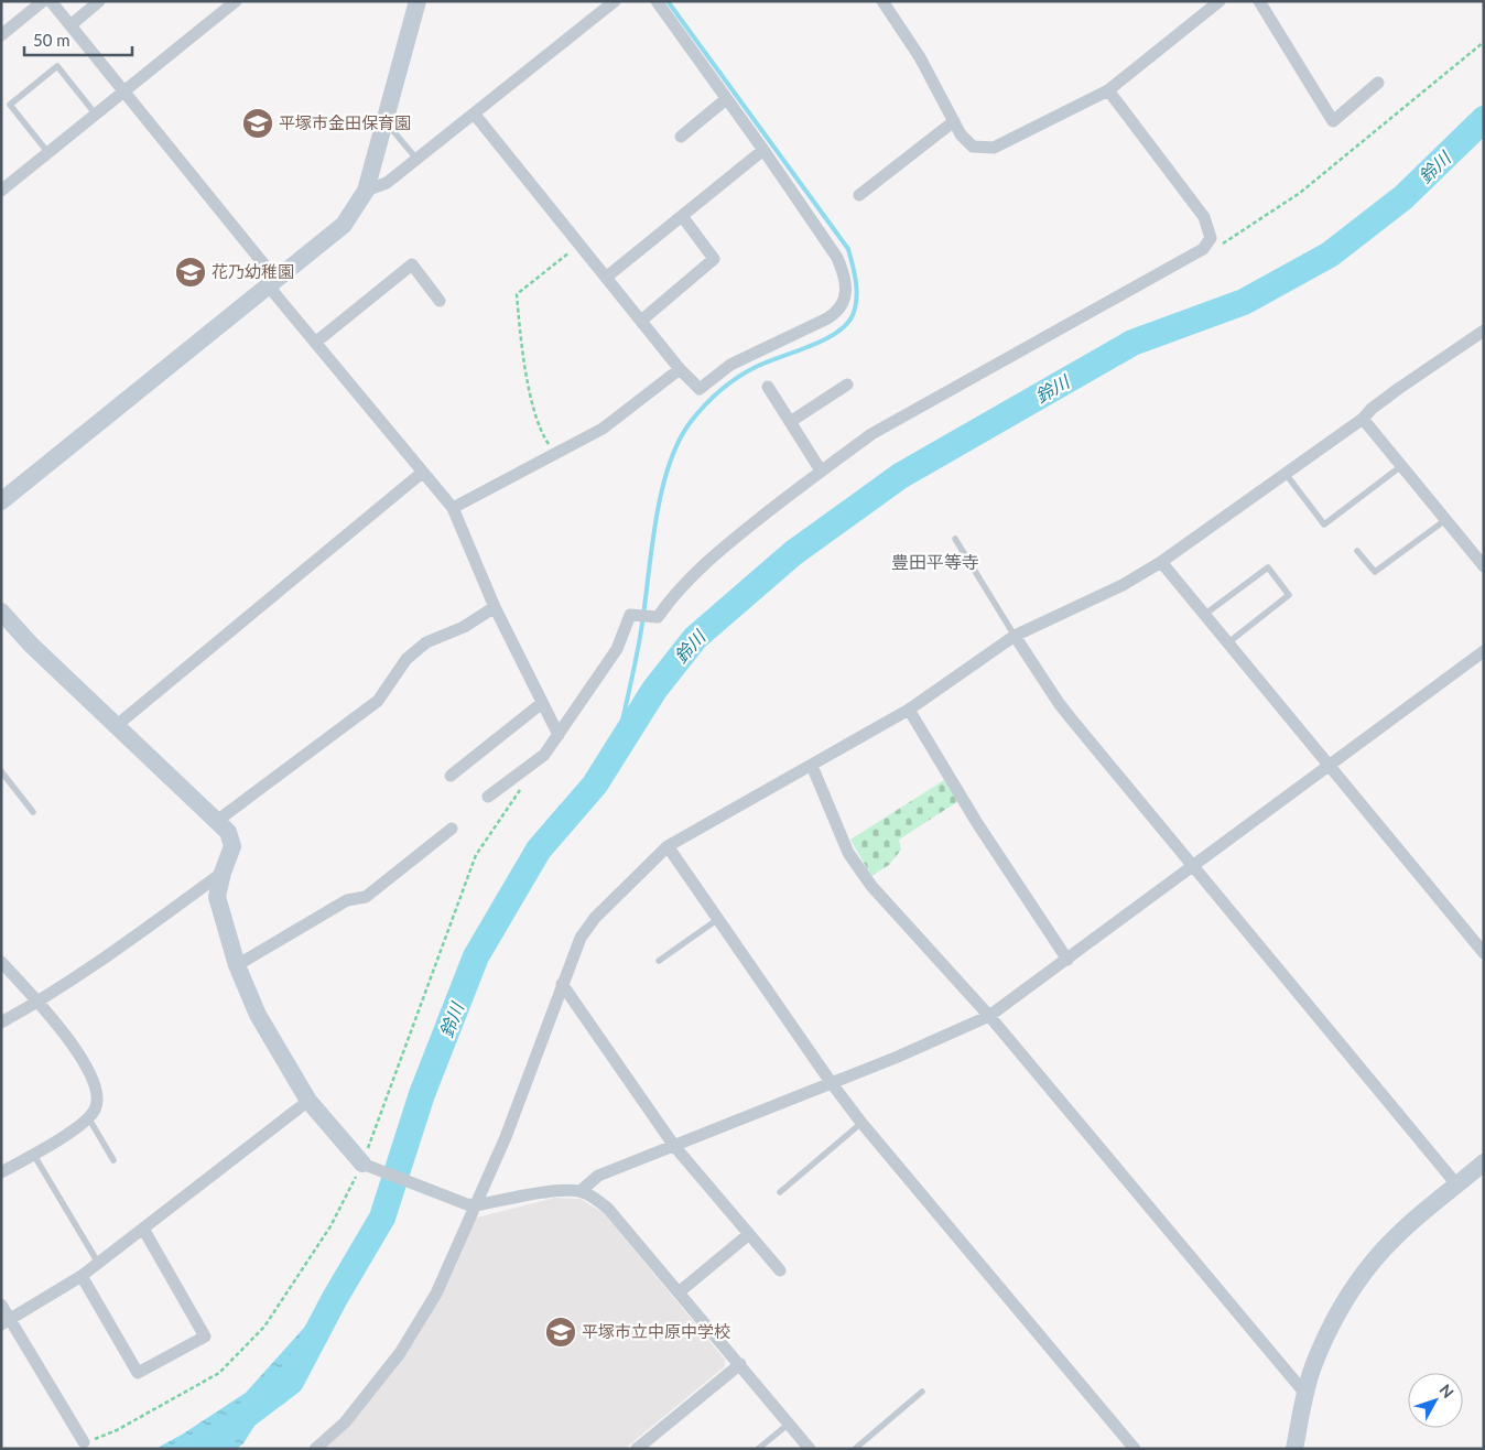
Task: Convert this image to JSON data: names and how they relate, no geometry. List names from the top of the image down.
{
  "districts": ["豊田平等寺"],
  "water": ["鈴川"],
  "places": {
    "school or university": ["平塚市金田保育園", "花乃幼稚園", "平塚市立中原中学校"]
  },
  "scale_bar": "50 m",
  "north": "top right"
}
